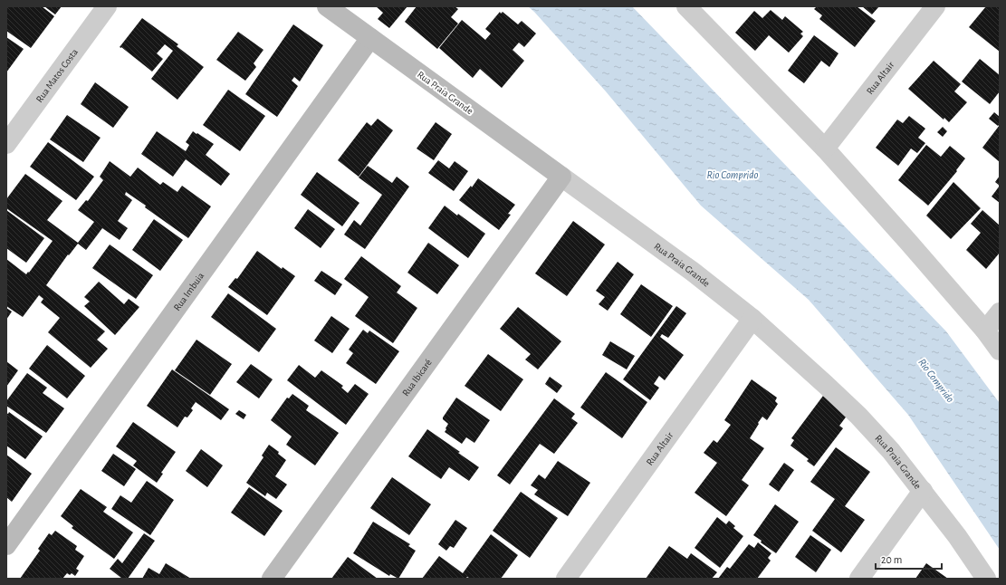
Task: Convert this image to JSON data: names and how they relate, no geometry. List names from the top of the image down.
{
  "streets": {
    "street": [
      "Rua Matos Costa",
      "Rua Altair",
      "Rua Praia Grande",
      "Rua Imbuia",
      "Rua Ibicaré"
    ]
  },
  "crossings": [
    ["Rua Altair", "Rua Praia Grande"],
    ["Rua Praia Grande", "Rua Imbuia"],
    ["Rua Praia Grande", "Rua Ibicaré"]
  ],
  "water": ["Rio Comprido"],
  "scale_bar": "20 m"
}
